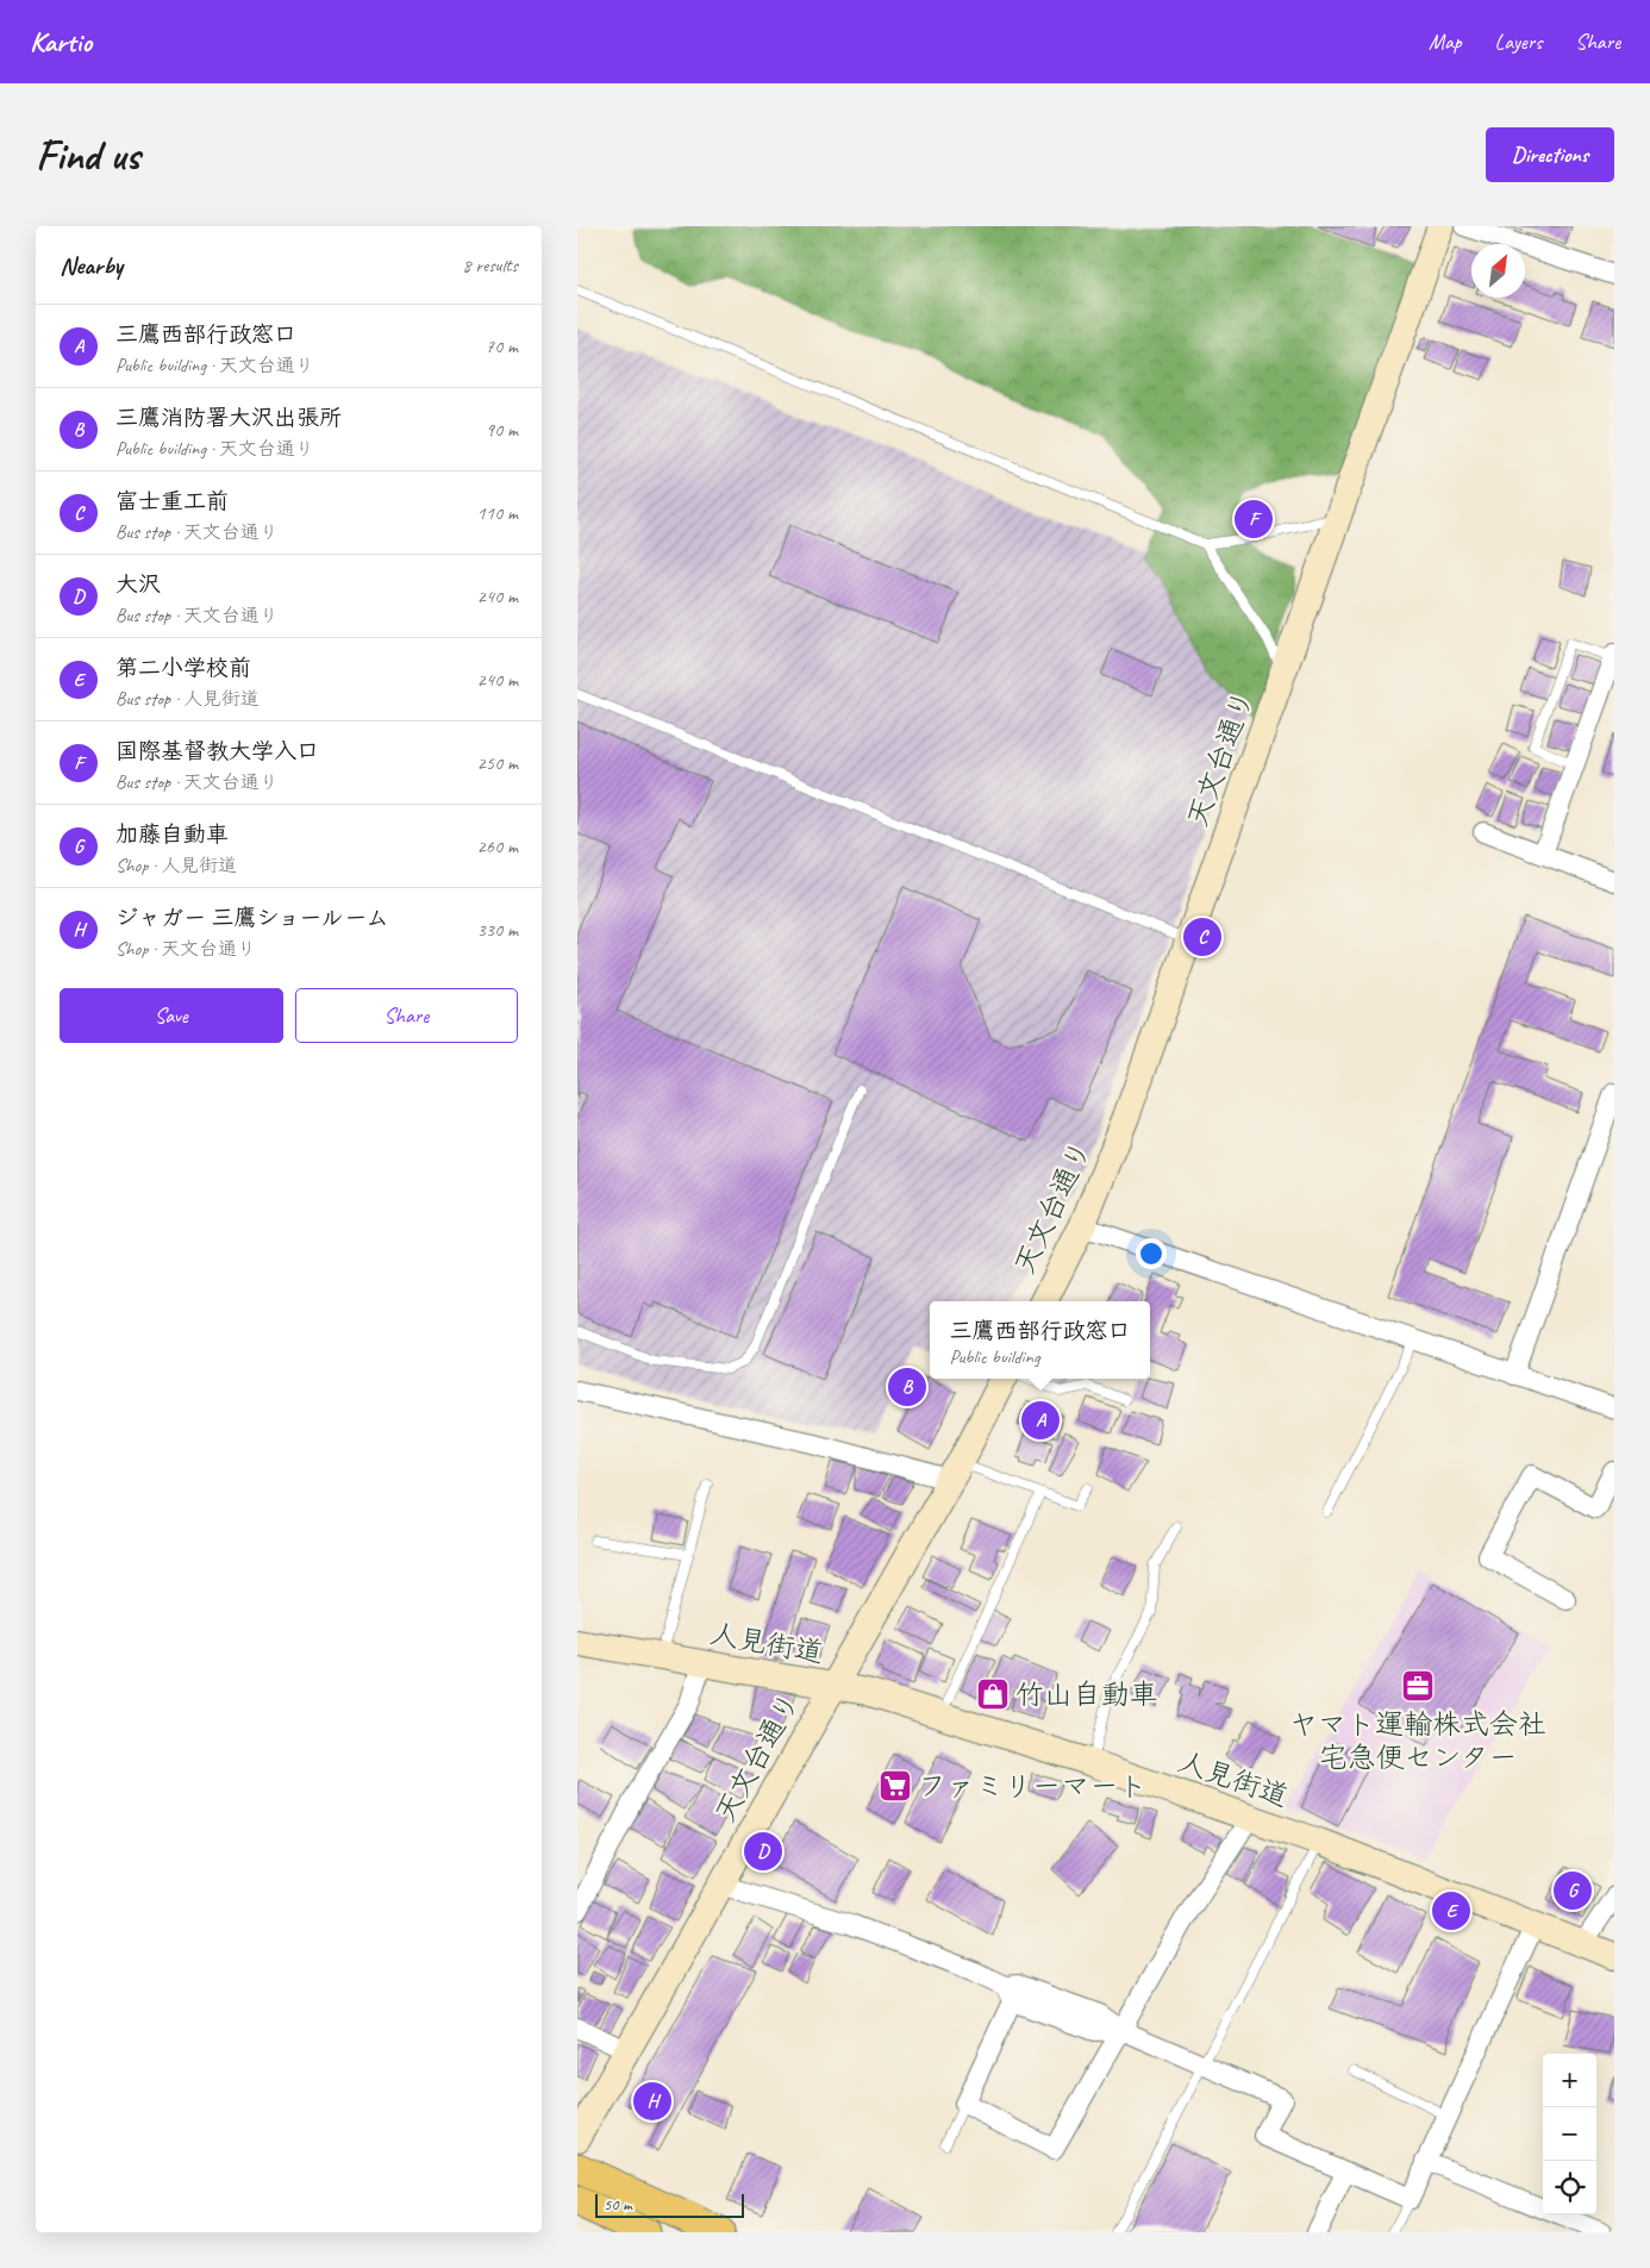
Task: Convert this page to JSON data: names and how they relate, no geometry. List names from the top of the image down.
{
  "streets": {
    "main road": ["天文台通り", "人見街道"]
  },
  "crossings": [
    ["天文台通り", "人見街道"]
  ],
  "places": {
    "office": ["ヤマト運輸株式会社 宅急便センター"],
    "shop": ["竹山自動車"],
    "supermarket": ["ファミリーマート"]
  },
  "scale_bar": "50 m",
  "north": "top right",
  "page": {
    "header": "Kartio",
    "nav": ["Map", "Layers", "Share"],
    "buttons": [
      "Directions",
      ["Save", "Share"]
    ],
    "title": "Find us",
    "heading": ["Nearby", "8 results"],
    "list": [
      {
        "mark": "A",
        "name": "三鷹西部行政窓口",
        "note": "Public building · 天文台通り",
        "value": "70 m"
      },
      {
        "mark": "B",
        "name": "三鷹消防署大沢出張所",
        "note": "Public building · 天文台通り",
        "value": "90 m"
      },
      {
        "mark": "C",
        "name": "富士重工前",
        "note": "Bus stop · 天文台通り",
        "value": "110 m"
      },
      {
        "mark": "D",
        "name": "大沢",
        "note": "Bus stop · 天文台通り",
        "value": "240 m"
      },
      {
        "mark": "E",
        "name": "第二小学校前",
        "note": "Bus stop · 人見街道",
        "value": "240 m"
      },
      {
        "mark": "F",
        "name": "国際基督教大学入口",
        "note": "Bus stop · 天文台通り",
        "value": "250 m"
      },
      {
        "mark": "G",
        "name": "加藤自動車",
        "note": "Shop · 人見街道",
        "value": "260 m"
      },
      {
        "mark": "H",
        "name": "ジャガー 三鷹ショールーム",
        "note": "Shop · 天文台通り",
        "value": "330 m"
      }
    ],
    "pins": [
      "F",
      "C",
      "B",
      "A",
      "D",
      "G",
      "E",
      "H"
    ],
    "popup": ["三鷹西部行政窓口", "Public building"],
    "map_buttons": ["+", "−"],
    "scale": "50 m"
  }
}
